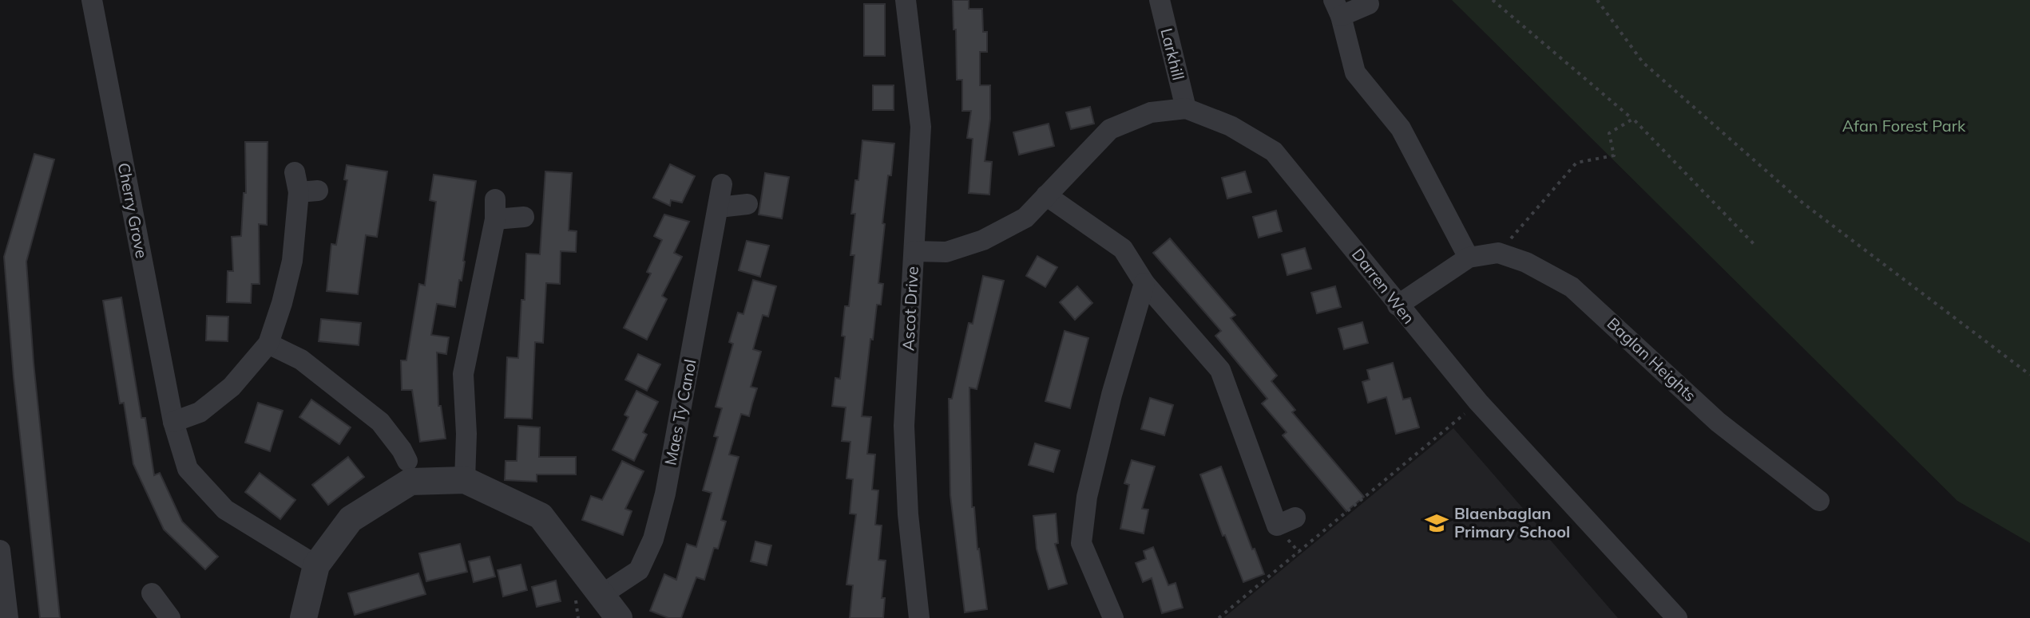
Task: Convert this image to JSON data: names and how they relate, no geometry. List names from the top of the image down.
{
  "streets": {
    "street": [
      "Larkhill",
      "Cherry Grove",
      "Darren Wen",
      "Ascot Drive",
      "Baglan Heights",
      "Maes Ty Canol"
    ]
  },
  "crossings": [
    ["Larkhill", "Darren Wen"],
    ["Darren Wen", "Ascot Drive"],
    ["Darren Wen", "Baglan Heights"]
  ],
  "parks": ["Afan Forest Park"],
  "places": {
    "school or university": ["Blaenbaglan Primary School"]
  }
}
